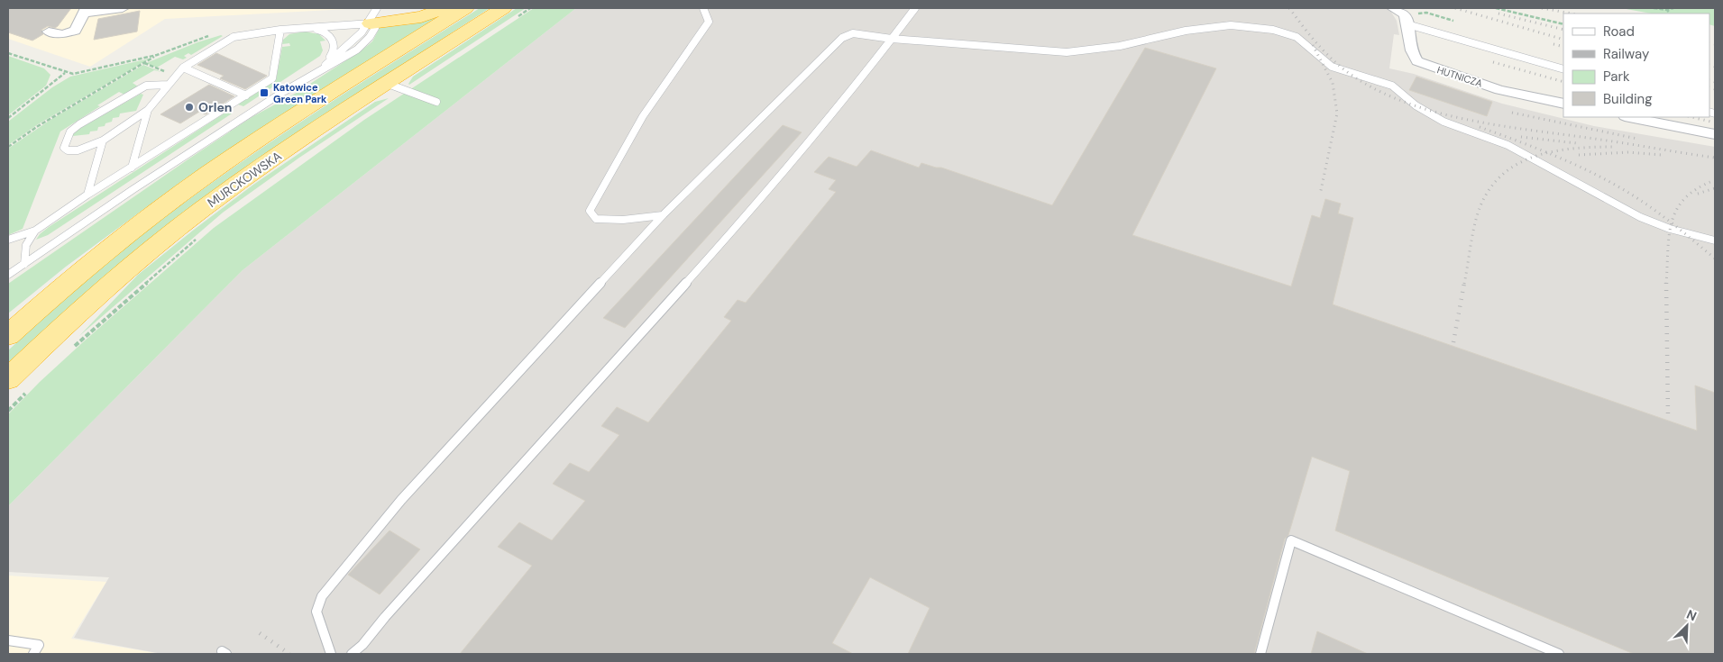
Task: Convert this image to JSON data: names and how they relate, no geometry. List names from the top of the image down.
{
  "streets": {
    "highway": ["MURCKOWSKA"],
    "street": ["HUTNICZA"]
  },
  "places": {
    "transit": ["Katowice Green Park"],
    "other": ["Orlen"]
  },
  "legend": [
    "Road",
    "Railway",
    "Park",
    "Building"
  ],
  "north": "top right"
}
